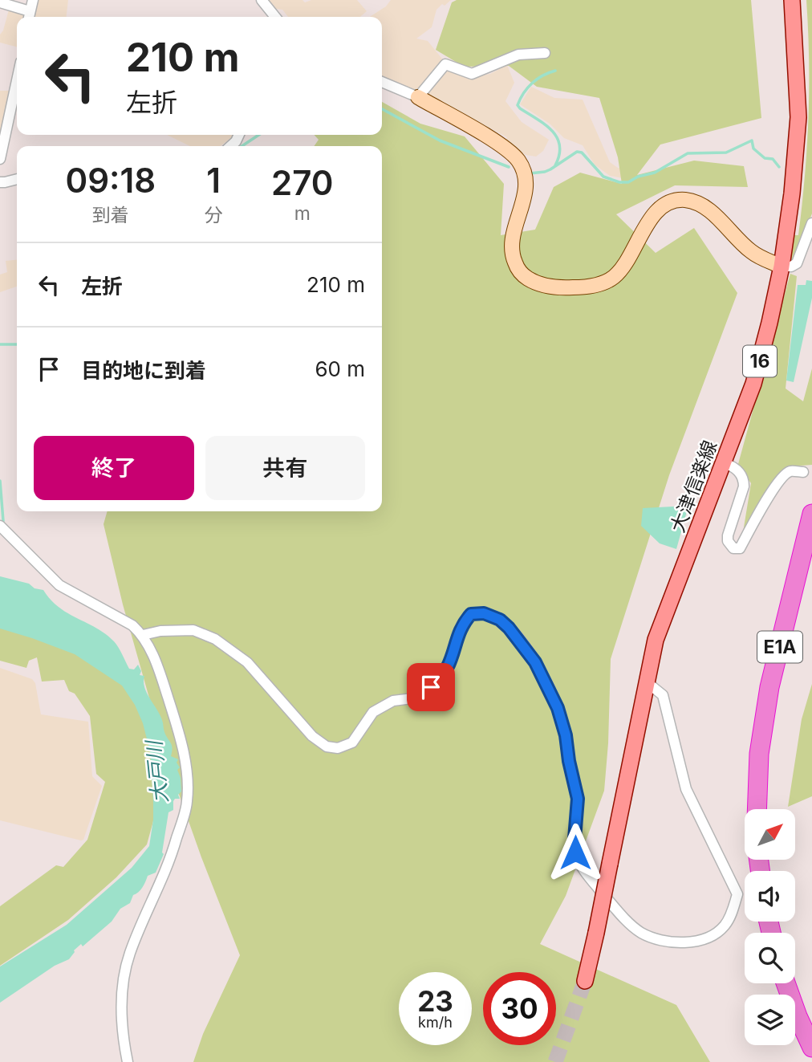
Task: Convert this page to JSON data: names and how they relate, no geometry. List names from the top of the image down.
{
  "streets": {
    "highway": ["E1A"],
    "main road": ["16", "大津信楽線"]
  },
  "water": ["大戸川"],
  "north": "top right",
  "page": {
    "turn": ["210 m", "左折"],
    "eta": [
      "09:18",
      "到着",
      "1",
      "分",
      "270",
      "m"
    ],
    "list": [
      {
        "name": "左折",
        "value": "210 m"
      },
      {
        "name": "目的地に到着",
        "value": "60 m"
      }
    ],
    "buttons": ["終了", "共有"],
    "speed": "23 km/h",
    "limit": "30"
  }
}
